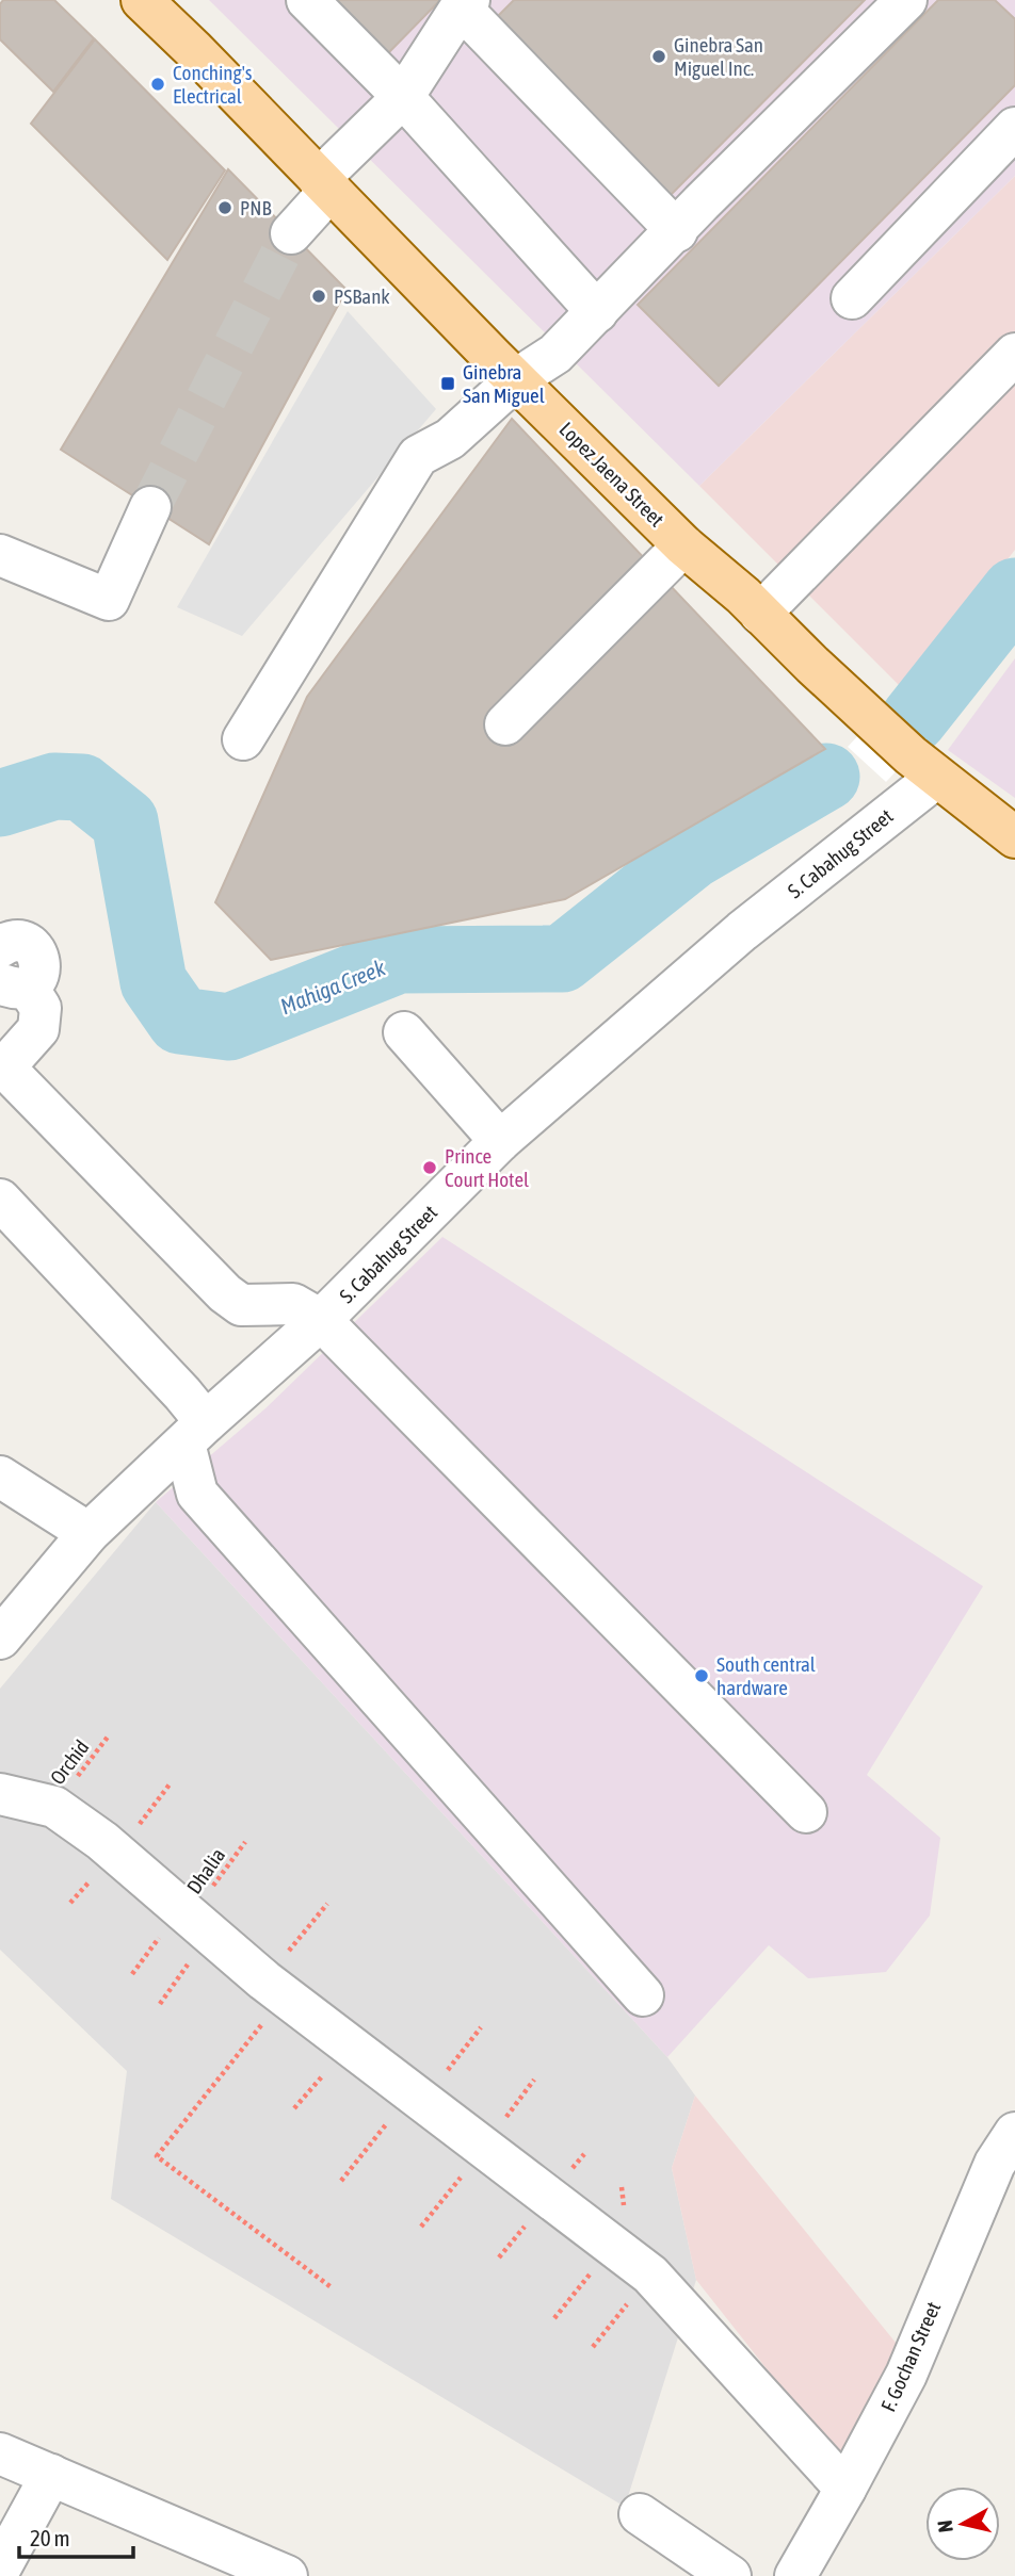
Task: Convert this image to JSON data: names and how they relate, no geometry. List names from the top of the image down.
{
  "streets": {
    "main road": ["Lopez Jaena Street"],
    "street": ["S. Cabahug Street", "F. Gochan Street"],
    "path": ["Orchid", "Dhalia"]
  },
  "crossings": [
    ["Lopez Jaena Street", "S. Cabahug Street"]
  ],
  "water": ["Mahiga Creek"],
  "places": {
    "other": [
      "Ginebra San Miguel Inc.",
      "Conching's Electrical",
      "PNB",
      "PSBank",
      "Prince Court Hotel",
      "South central hardware"
    ],
    "transit": ["Ginebra San Miguel"]
  },
  "scale_bar": "20 m",
  "north": "left"
}
